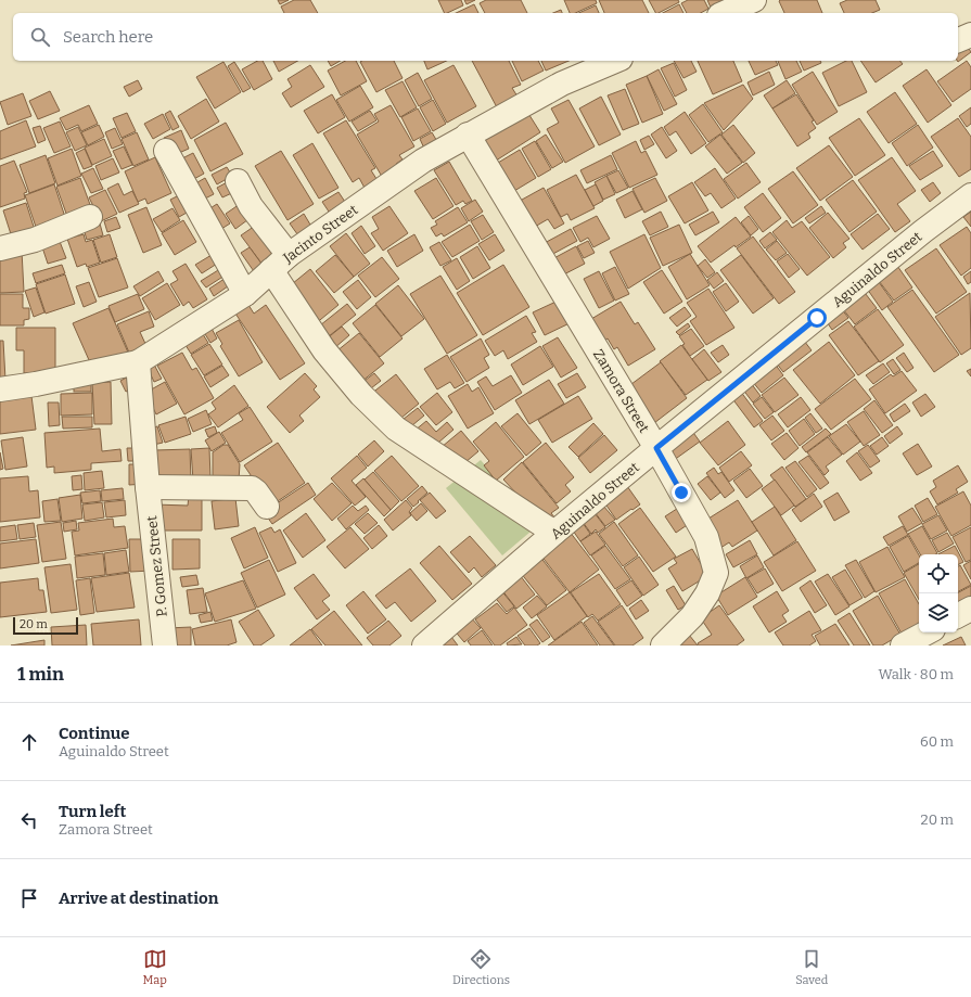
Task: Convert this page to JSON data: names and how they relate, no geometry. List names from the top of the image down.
{
  "streets": {
    "street": [
      "Jacinto Street",
      "Aguinaldo Street",
      "Zamora Street",
      "P. Gomez Street"
    ]
  },
  "crossings": [
    ["Jacinto Street", "Zamora Street"],
    ["Aguinaldo Street", "Zamora Street"]
  ],
  "scale_bar": "20 m",
  "page": {
    "search": "Search here",
    "scale": "20 m",
    "heading": ["1 min", "Walk · 80 m"],
    "list": [
      ["Continue", "Aguinaldo Street", "60 m"],
      ["Turn left", "Zamora Street", "20 m"],
      "Arrive at destination"
    ],
    "nav": ["Map", "Directions", "Saved"]
  }
}
